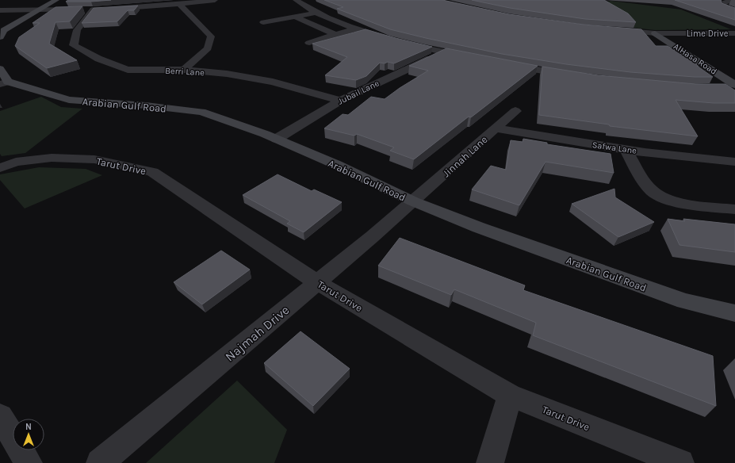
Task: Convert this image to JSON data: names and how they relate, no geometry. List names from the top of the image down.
{
  "streets": {
    "main road": ["AlHasa Road", "Arabian Gulf Road"],
    "street": [
      "Lime Drive",
      "Berri Lane",
      "Jubail Lane",
      "Safwa Lane",
      "Jinnah Lane",
      "Tarut Drive",
      "Najmah Drive"
    ]
  },
  "crossings": [
    ["Lime Drive", "AlHasa Road"],
    ["Berri Lane", "Jubail Lane"],
    ["Jubail Lane", "Arabian Gulf Road"],
    ["Arabian Gulf Road", "Jinnah Lane"],
    ["Arabian Gulf Road", "Najmah Drive"],
    ["Safwa Lane", "Jinnah Lane"],
    ["Jinnah Lane", "Najmah Drive"],
    ["Tarut Drive", "Najmah Drive"]
  ],
  "north": "top"
}
